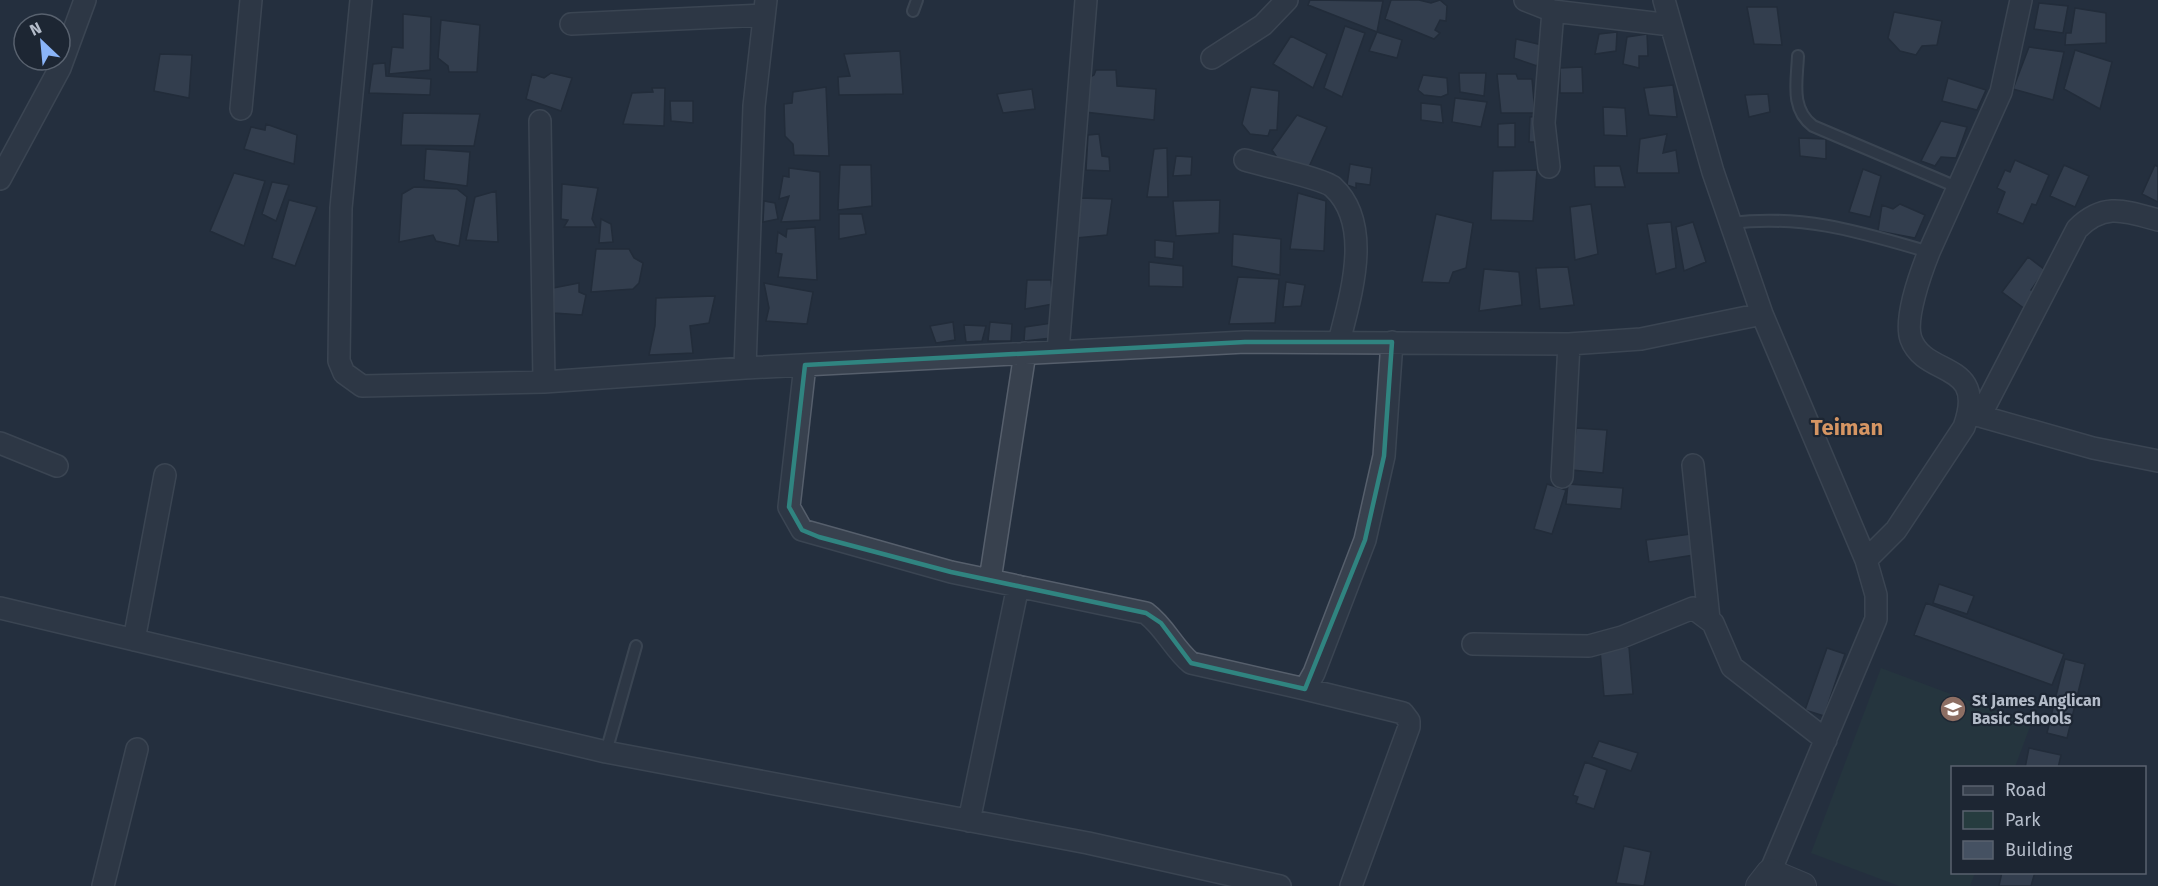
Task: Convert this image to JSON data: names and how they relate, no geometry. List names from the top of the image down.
{
  "districts": ["Teiman"],
  "places": {
    "school or university": ["St James Anglican Basic Schools"]
  },
  "legend": ["Road", "Park", "Building"],
  "north": "top left"
}
